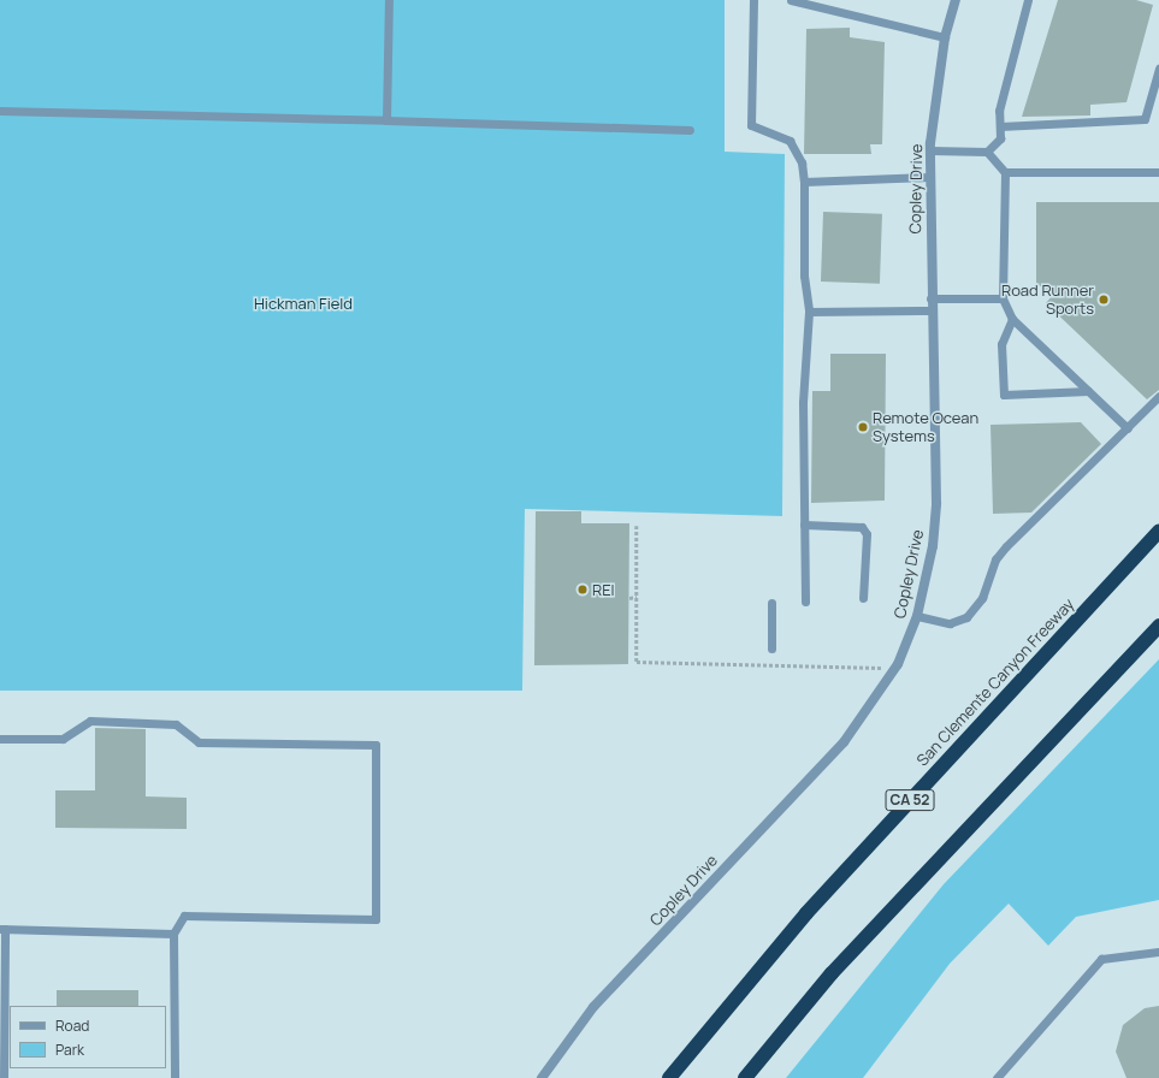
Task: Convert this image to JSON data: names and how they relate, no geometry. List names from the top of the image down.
{
  "streets": {
    "highway": ["San Clemente Canyon Freeway", "CA 52"],
    "street": ["Copley Drive"]
  },
  "parks": ["Hickman Field"],
  "places": ["Road Runner Sports", "Remote Ocean Systems", "REI"],
  "legend": ["Road", "Park"]
}
